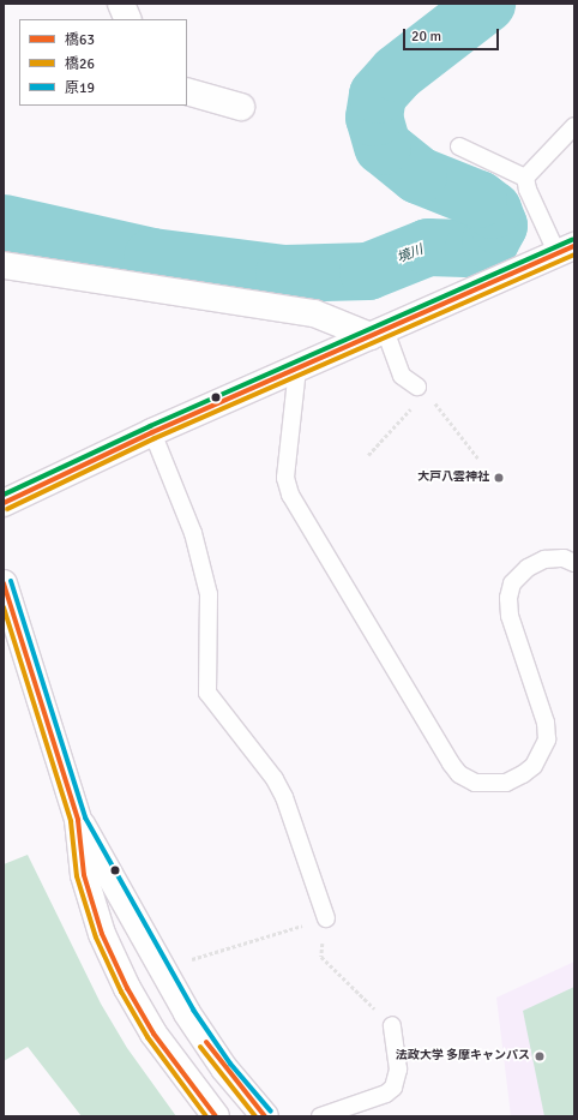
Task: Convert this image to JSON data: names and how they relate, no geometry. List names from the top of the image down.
{
  "water": ["境川"],
  "places": ["大戸八雲神社", "法政大学 多摩キャンパス"],
  "lines": ["transit line 橋63", "transit line 橋26", "transit line 原19"],
  "legend": ["橋63", "橋26", "原19"],
  "scale_bar": "20 m"
}
